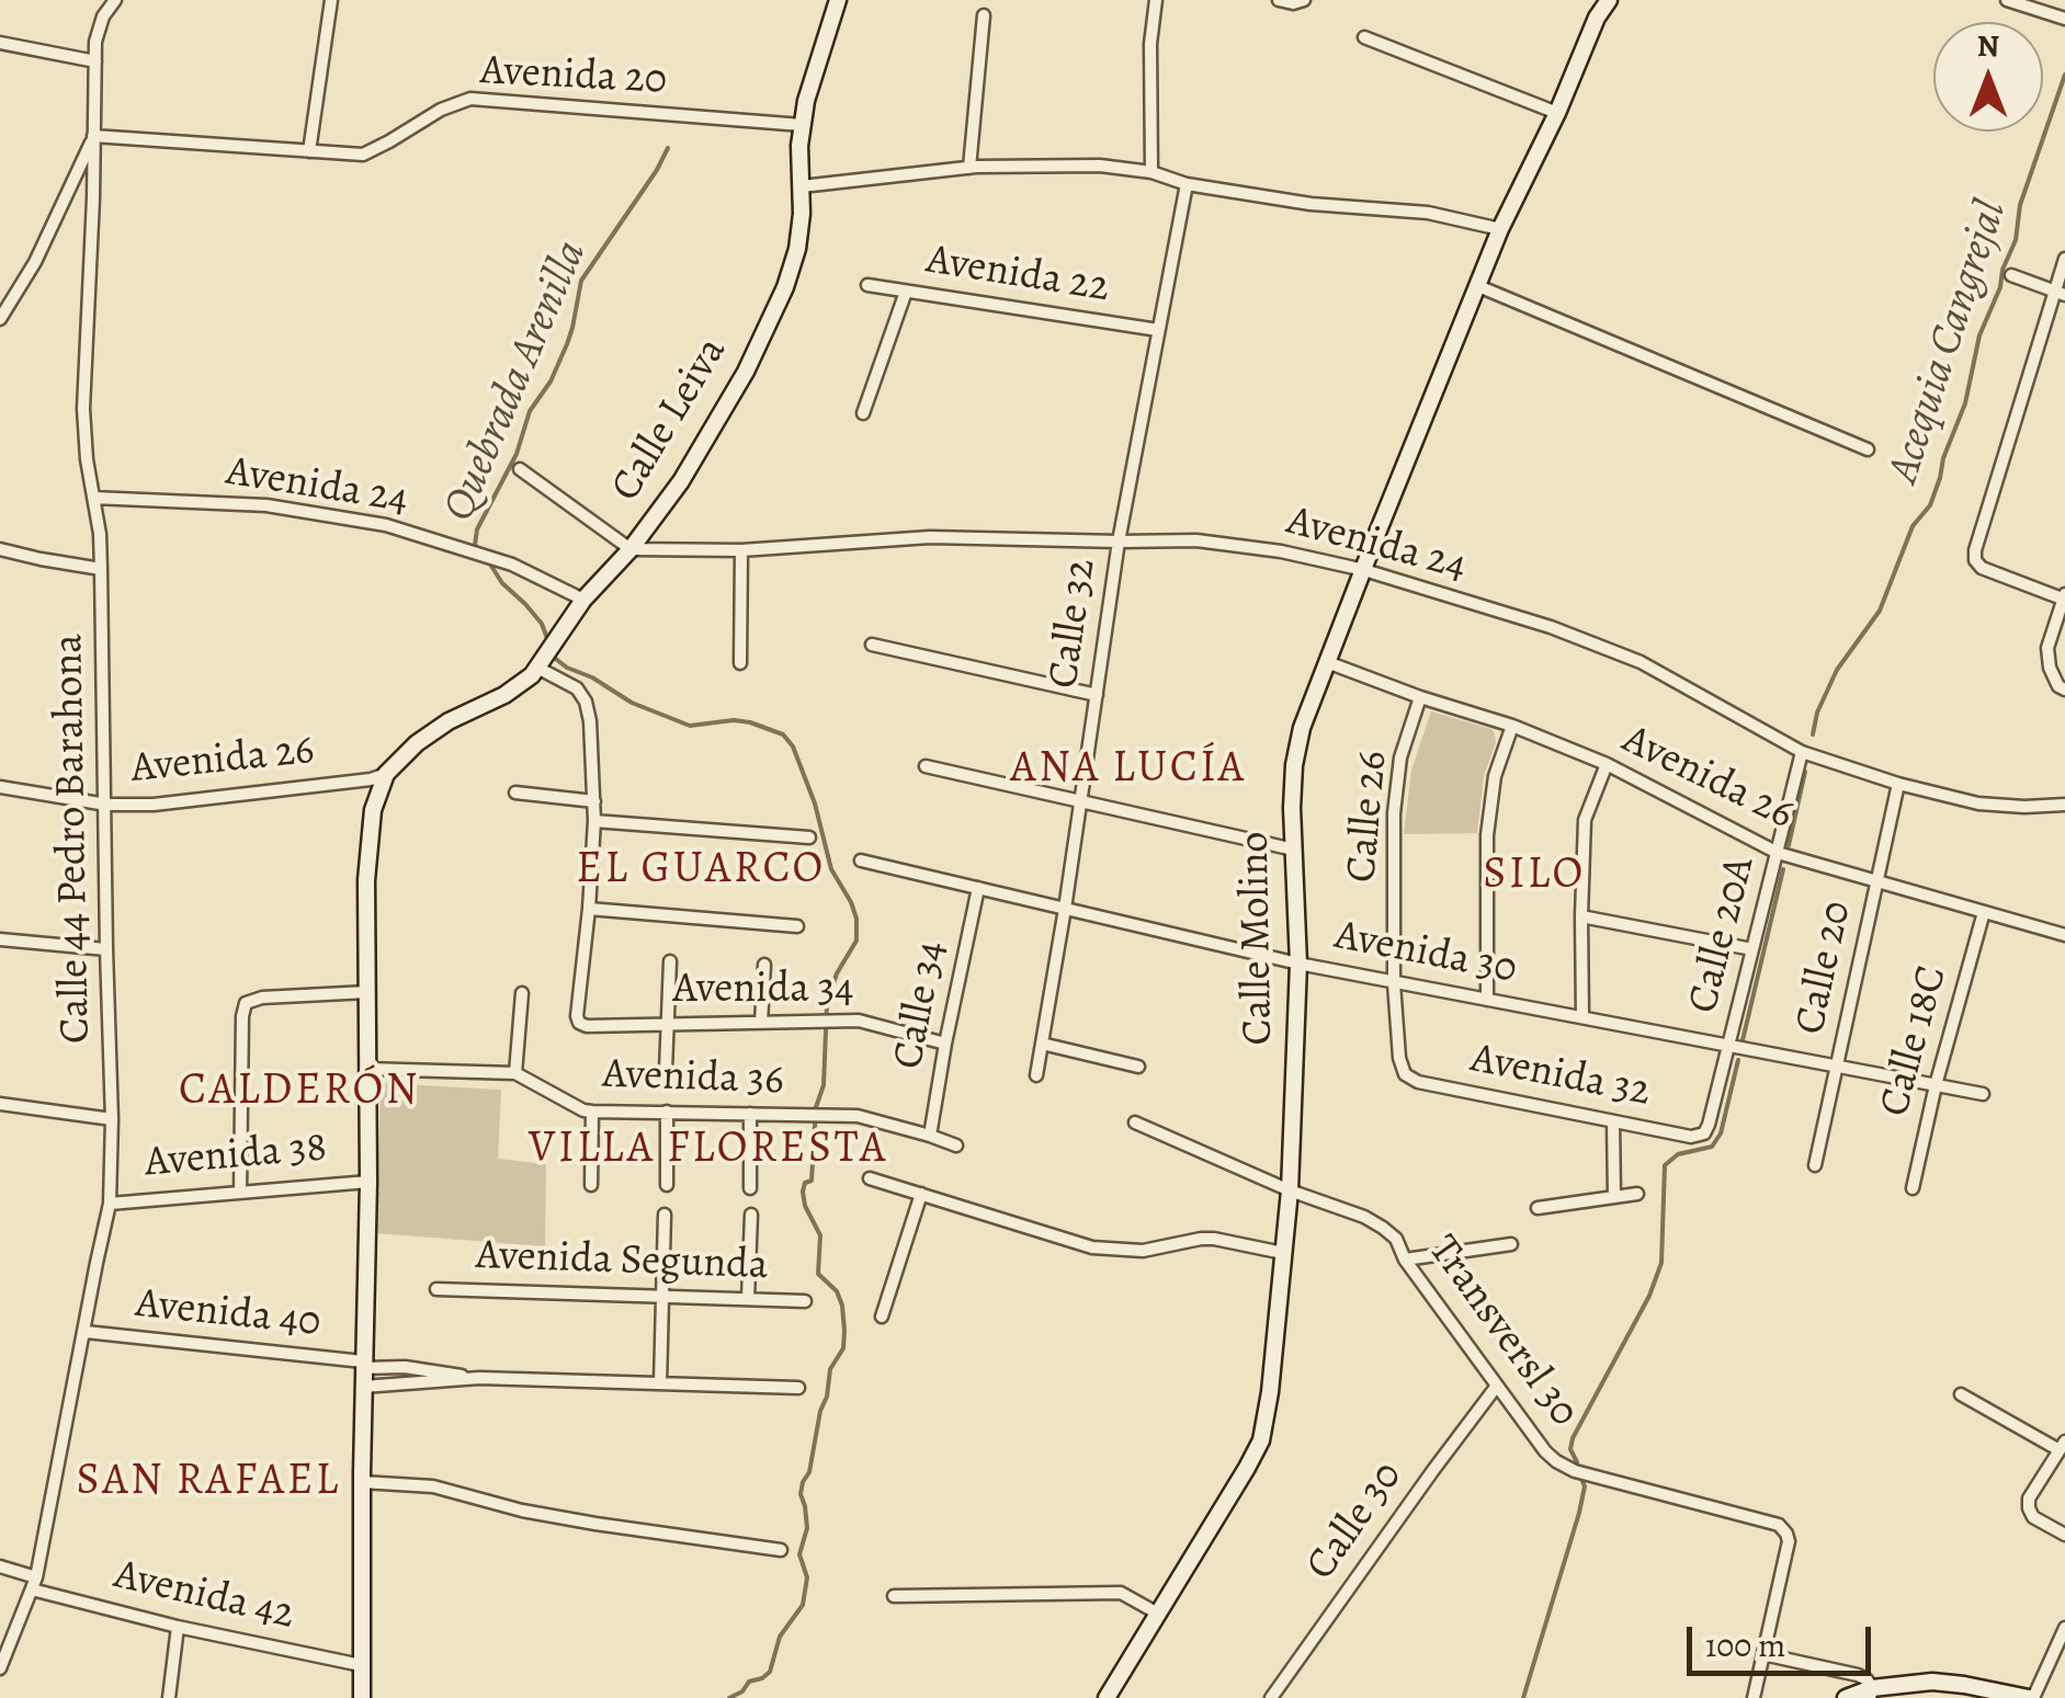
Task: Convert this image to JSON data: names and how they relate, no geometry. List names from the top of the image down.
{
  "streets": {
    "main road": ["Calle Leiva", "Calle Molino"],
    "street": [
      "Avenida 20",
      "Avenida 22",
      "Avenida 24",
      "Calle 32",
      "Avenida 26",
      "Calle 26",
      "Calle 44 Pedro Barahona",
      "Calle 20A",
      "Avenida 30",
      "Calle 20",
      "Avenida 34",
      "Calle 34",
      "Calle 18C",
      "Avenida 32",
      "Avenida 36",
      "Avenida 38",
      "Avenida Segunda",
      "Avenida 40",
      "Transversl 30",
      "Calle 30",
      "Avenida 42"
    ]
  },
  "crossings": [
    ["Avenida 20", "Calle Leiva"],
    ["Avenida 20", "Calle 44 Pedro Barahona"],
    ["Avenida 22", "Calle 32"],
    ["Calle Leiva", "Avenida 24"],
    ["Calle Leiva", "Avenida 26"],
    ["Avenida 24", "Calle 32"],
    ["Avenida 24", "Calle 44 Pedro Barahona"],
    ["Avenida 24", "Calle 20A"],
    ["Avenida 24", "Calle Molino"],
    ["Avenida 24", "Calle 20"],
    ["Calle 32", "Avenida 30"],
    ["Avenida 26", "Calle 26"],
    ["Avenida 26", "Calle 44 Pedro Barahona"],
    ["Avenida 26", "Calle 20A"],
    ["Avenida 26", "Calle Molino"],
    ["Avenida 26", "Calle 20"],
    ["Avenida 26", "Calle 18C"],
    ["Calle 26", "Avenida 30"],
    ["Calle 26", "Avenida 32"],
    ["Calle 44 Pedro Barahona", "Avenida 38"],
    ["Calle 44 Pedro Barahona", "Avenida 40"],
    ["Calle 44 Pedro Barahona", "Avenida 42"],
    ["Calle 20A", "Avenida 30"],
    ["Calle 20A", "Avenida 32"],
    ["Calle Molino", "Avenida 30"],
    ["Calle Molino", "Transversl 30"],
    ["Avenida 30", "Calle 20"],
    ["Avenida 30", "Calle 34"],
    ["Avenida 30", "Calle 18C"],
    ["Avenida 34", "Calle 34"],
    ["Calle 34", "Avenida 36"],
    ["Transversl 30", "Calle 30"]
  ],
  "districts": [
    "ANA LUCÍA",
    "EL GUARCO",
    "SILO",
    "CALDERÓN",
    "VILLA FLORESTA",
    "SAN RAFAEL"
  ],
  "water": ["Acequia Cangrejal", "Quebrada Arenilla"],
  "scale_bar": "100 m",
  "north": "top"
}
